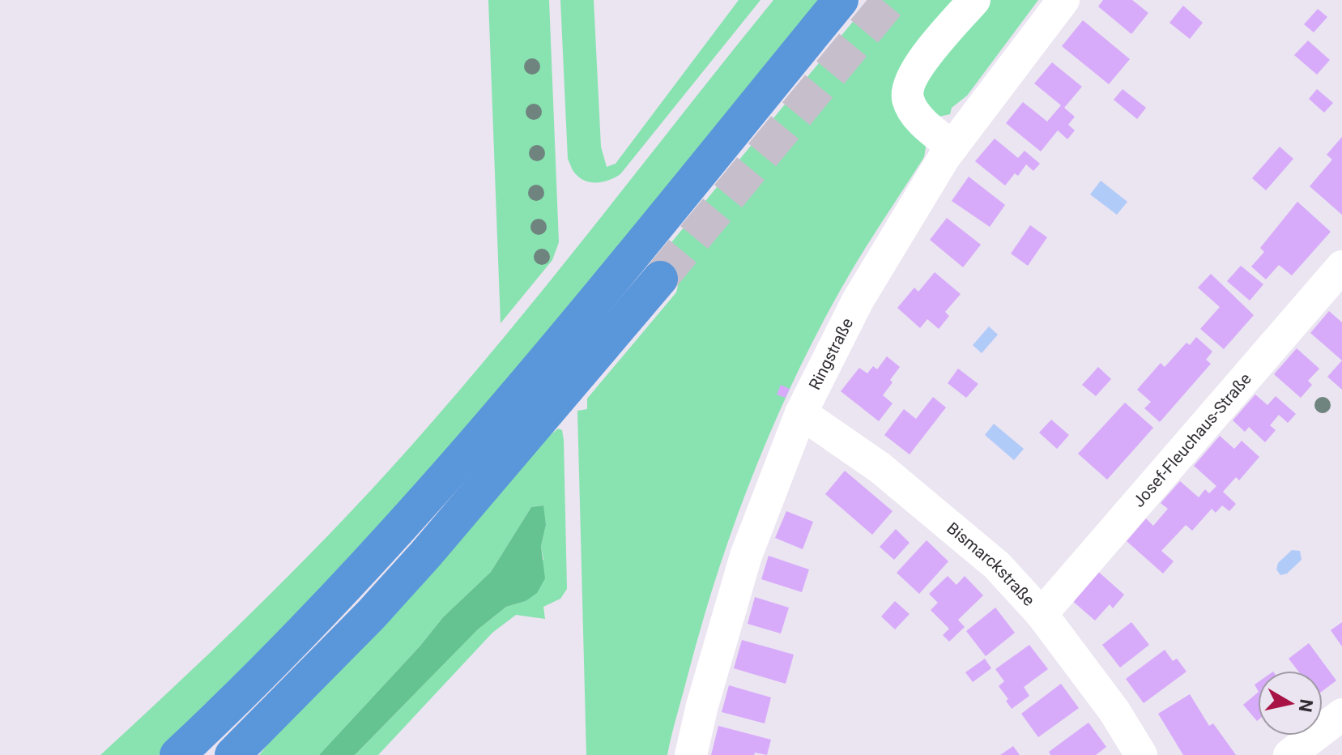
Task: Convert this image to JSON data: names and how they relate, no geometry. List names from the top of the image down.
{
  "streets": {
    "street": ["Ringstraße", "Josef-Fleuchaus-Straße", "Bismarckstraße"]
  },
  "crossings": [
    ["Ringstraße", "Bismarckstraße"],
    ["Josef-Fleuchaus-Straße", "Bismarckstraße"]
  ],
  "north": "right"
}
